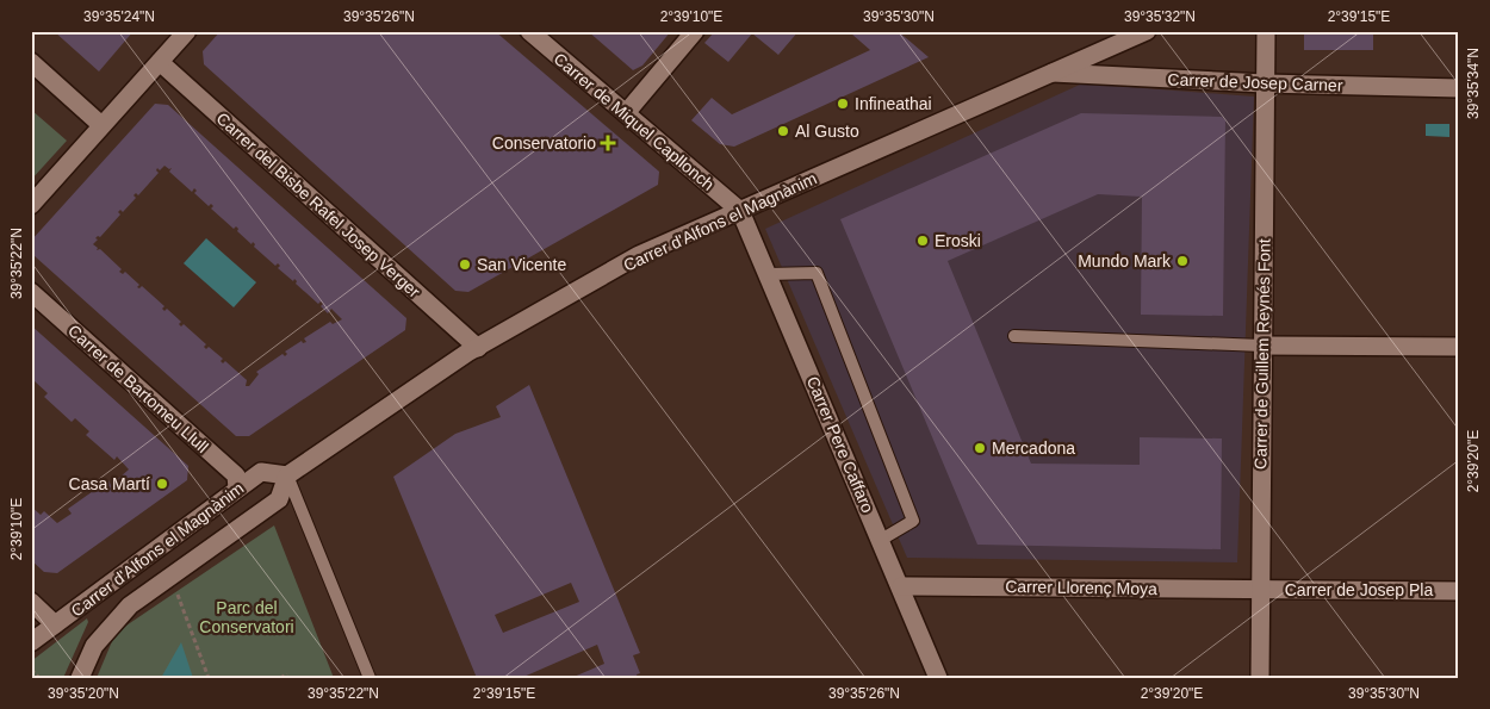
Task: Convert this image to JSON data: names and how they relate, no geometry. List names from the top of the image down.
{
  "streets": {
    "street": [
      "Carrer de Josep Carner",
      "Carrer de Miquel Capllonch",
      "Carrer del Bisbe Rafel Josep Verger",
      "Carrer d'Alfons el Magnànim",
      "Carrer de Guillem Reynés Font",
      "Carrer de Bartomeu Llull",
      "Carrer Pere Caffaro",
      "Carrer Llorenç Moya",
      "Carrer de Josep Pla"
    ]
  },
  "crossings": [
    ["Carrer de Josep Carner", "Carrer d'Alfons el Magnànim"],
    ["Carrer de Josep Carner", "Carrer de Guillem Reynés Font"],
    ["Carrer de Miquel Capllonch", "Carrer d'Alfons el Magnànim"],
    ["Carrer de Miquel Capllonch", "Carrer Pere Caffaro"],
    ["Carrer del Bisbe Rafel Josep Verger", "Carrer d'Alfons el Magnànim"],
    ["Carrer d'Alfons el Magnànim", "Carrer de Bartomeu Llull"],
    ["Carrer d'Alfons el Magnànim", "Carrer Pere Caffaro"],
    ["Carrer de Guillem Reynés Font", "Carrer Llorenç Moya"],
    ["Carrer de Guillem Reynés Font", "Carrer de Josep Pla"],
    ["Carrer Pere Caffaro", "Carrer Llorenç Moya"],
    ["Carrer Llorenç Moya", "Carrer de Josep Pla"]
  ],
  "parks": ["Parc del Conservatori"],
  "places": {
    "other": [
      "Infineathai",
      "Al Gusto",
      "Eroski",
      "Mundo Mark",
      "San Vicente",
      "Mercadona",
      "Casa Martí"
    ],
    "health": ["Conservatorio"]
  },
  "coordinates": [
    "39°35'24\"N",
    "39°35'26\"N",
    "2°39'10\"E",
    "39°35'30\"N",
    "39°35'32\"N",
    "2°39'15\"E",
    "39°35'34\"N",
    "39°35'22\"N",
    "2°39'20\"E",
    "39°35'20\"N"
  ]
}
